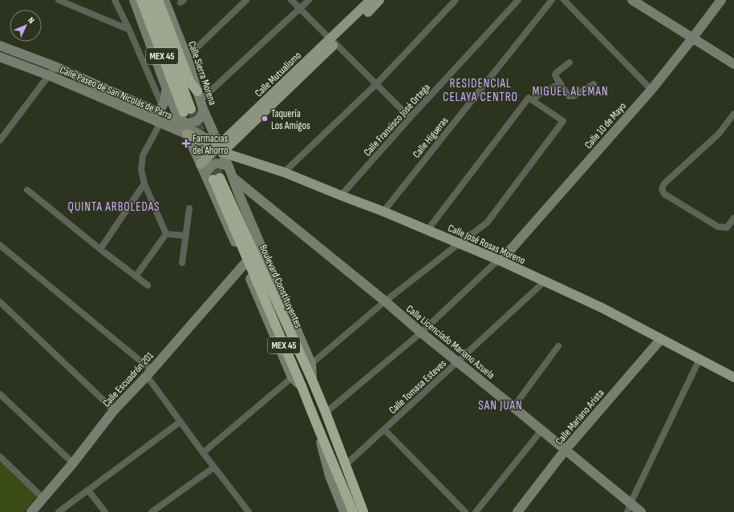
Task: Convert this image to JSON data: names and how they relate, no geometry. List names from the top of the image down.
{
  "streets": {
    "highway": ["MEX 45", "Boulevard Constituyentes"],
    "main road": ["Calle Mutualismo", "Calle Paseo de San Nicolás de Parra", "Calle José Rosas Moreno"],
    "street": [
      "Calle Sierra Morena",
      "Calle Fransisco José Ortega",
      "Calle 10 de Mayo",
      "Calle Higueras",
      "Calle Licenciado Mariano Azuela",
      "Calle Escuadrón 201",
      "Calle Tomasa Esteves",
      "Calle Mariano Arista"
    ]
  },
  "crossings": [
    ["MEX 45", "Calle Paseo de San Nicolás de Parra"],
    ["Calle Sierra Morena", "Calle Mutualismo"],
    ["Calle Sierra Morena", "Calle Paseo de San Nicolás de Parra"],
    ["Calle Sierra Morena", "Calle José Rosas Moreno"],
    ["Calle Sierra Morena", "Calle Licenciado Mariano Azuela"],
    ["Calle Mutualismo", "Calle Paseo de San Nicolás de Parra"],
    ["Calle Mutualismo", "Calle José Rosas Moreno"],
    ["Calle Paseo de San Nicolás de Parra", "Calle José Rosas Moreno"],
    ["Calle Fransisco José Ortega", "Calle José Rosas Moreno"],
    ["Calle 10 de Mayo", "Calle José Rosas Moreno"],
    ["Calle Higueras", "Calle José Rosas Moreno"],
    ["Calle José Rosas Moreno", "Calle Tomasa Esteves"],
    ["Calle José Rosas Moreno", "Calle Mariano Arista"],
    ["Boulevard Constituyentes", "Calle Tomasa Esteves"],
    ["Calle Licenciado Mariano Azuela", "Calle Tomasa Esteves"],
    ["Calle Licenciado Mariano Azuela", "Calle Mariano Arista"]
  ],
  "districts": [
    "RESIDENCIAL CELAYA CENTRO",
    "MIGUEL ALEMAN",
    "QUINTA ARBOLEDAS",
    "SAN JUAN"
  ],
  "places": {
    "other": ["Taquería Los Amigos"],
    "health": ["Farmacias del Ahorro"]
  },
  "north": "top right"
}
